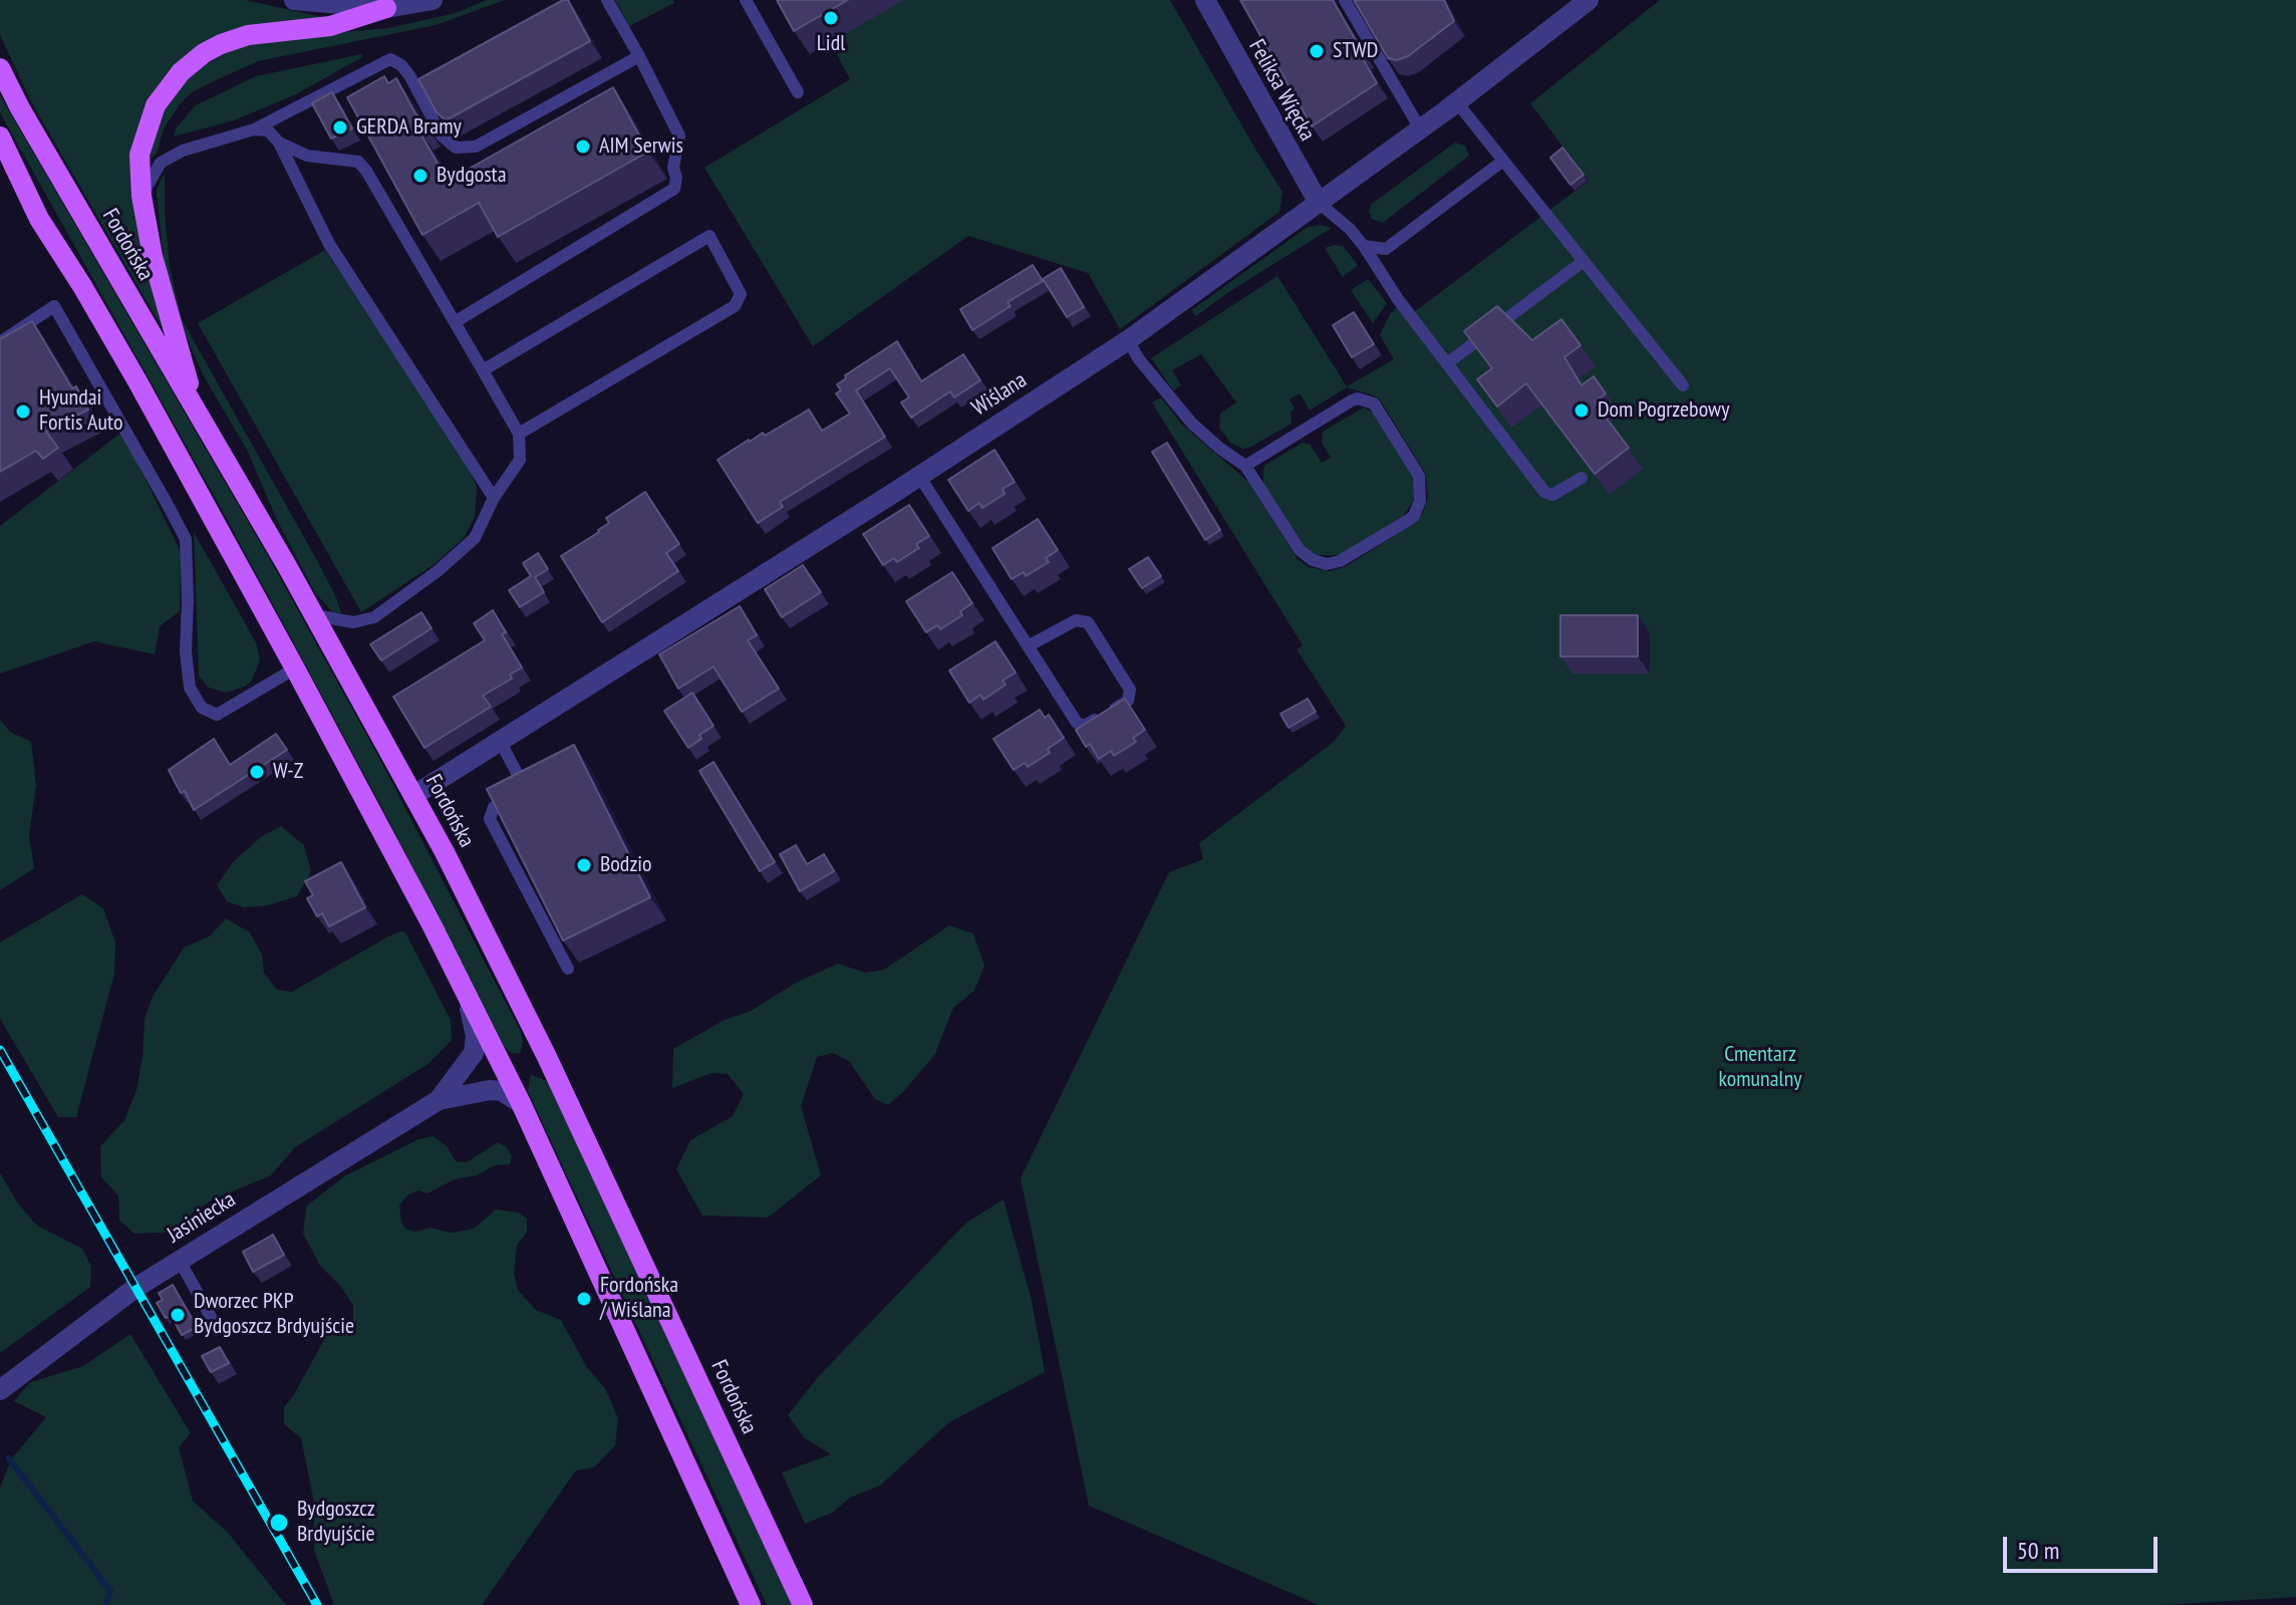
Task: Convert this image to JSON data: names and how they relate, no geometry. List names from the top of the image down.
{
  "streets": {
    "main road": ["Fordońska"],
    "street": ["Feliksa Więcka", "Wiślana", "Jasiniecka"]
  },
  "crossings": [
    ["Feliksa Więcka", "Wiślana"],
    ["Fordońska", "Wiślana"]
  ],
  "parks": ["Cmentarz komunalny"],
  "places": [
    "Lidl",
    "STWD",
    "GERDA Bramy",
    "AIM Serwis",
    "Bydgosta",
    "Dom Pogrzebowy",
    "Hyundai Fortis Auto",
    "W-Z",
    "Bodzio",
    "Fordońska / Wiślana",
    "Dworzec PKP Bydgoszcz Brdyujście",
    "Bydgoszcz Brdyujście"
  ],
  "scale_bar": "50 m"
}
